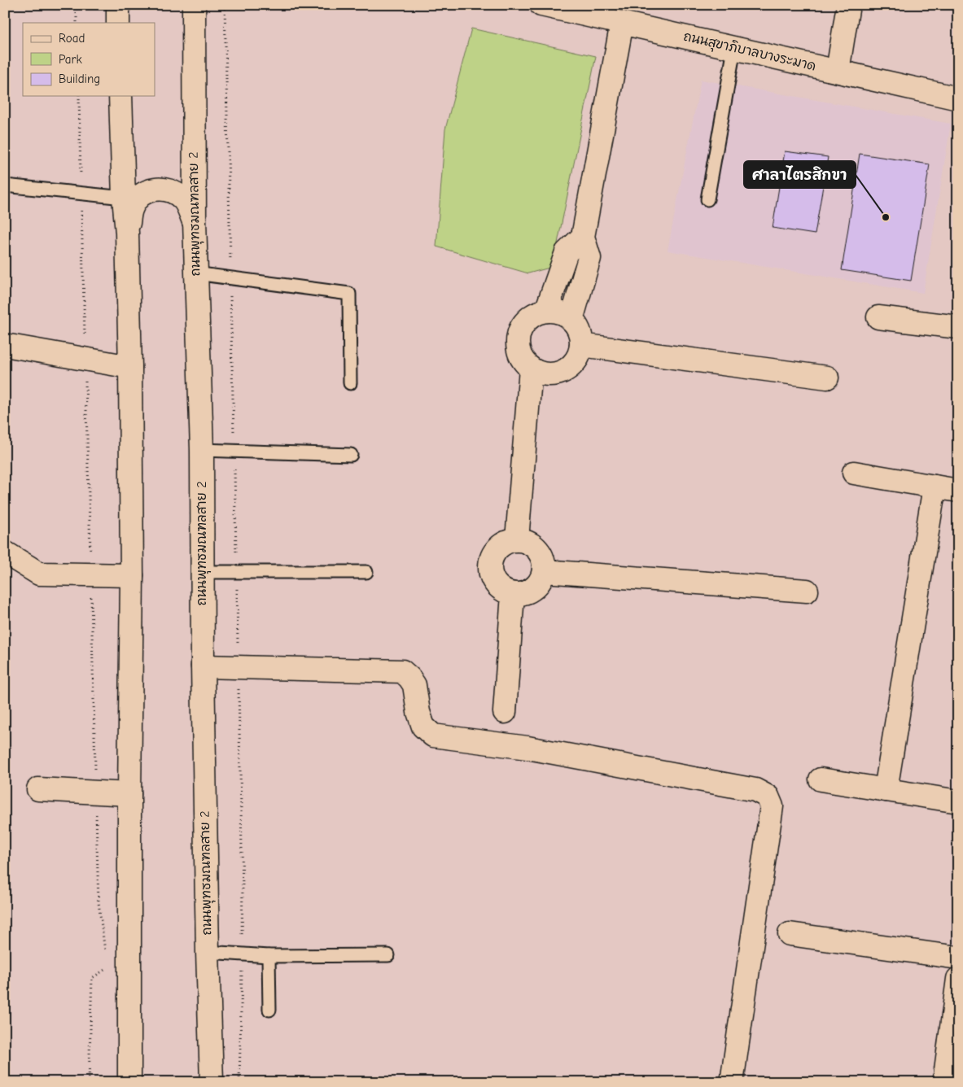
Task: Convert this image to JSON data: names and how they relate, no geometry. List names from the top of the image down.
{
  "streets": {
    "street": ["ถนนสุขาภิบาลบางระมาด", "ถนนพุทธมณฑลสาย 2"]
  },
  "places": ["ศาลาไตรสิกขา"],
  "legend": ["Road", "Park", "Building"]
}
